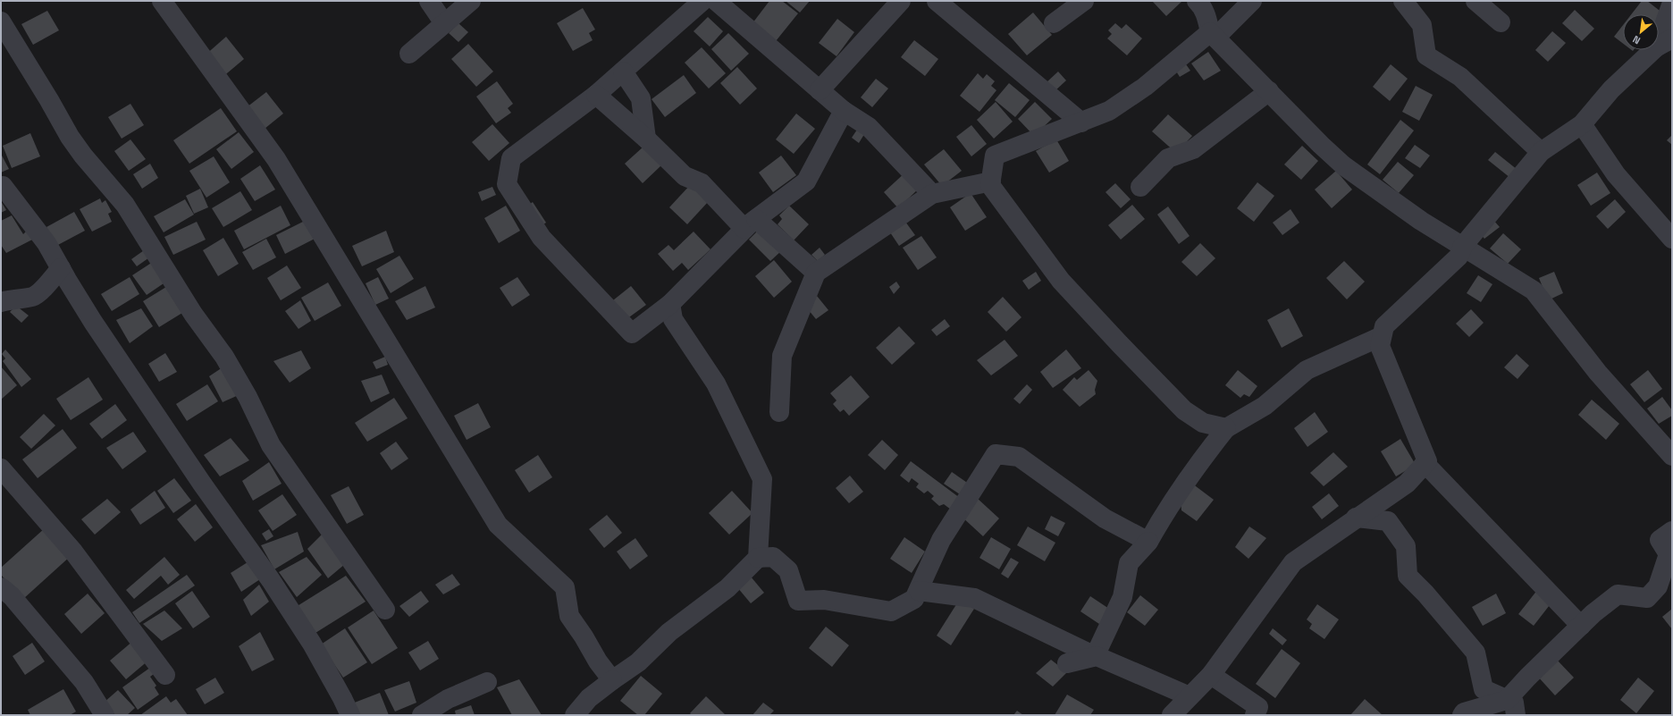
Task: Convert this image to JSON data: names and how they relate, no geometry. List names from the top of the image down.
{
  "north": "bottom left"
}
